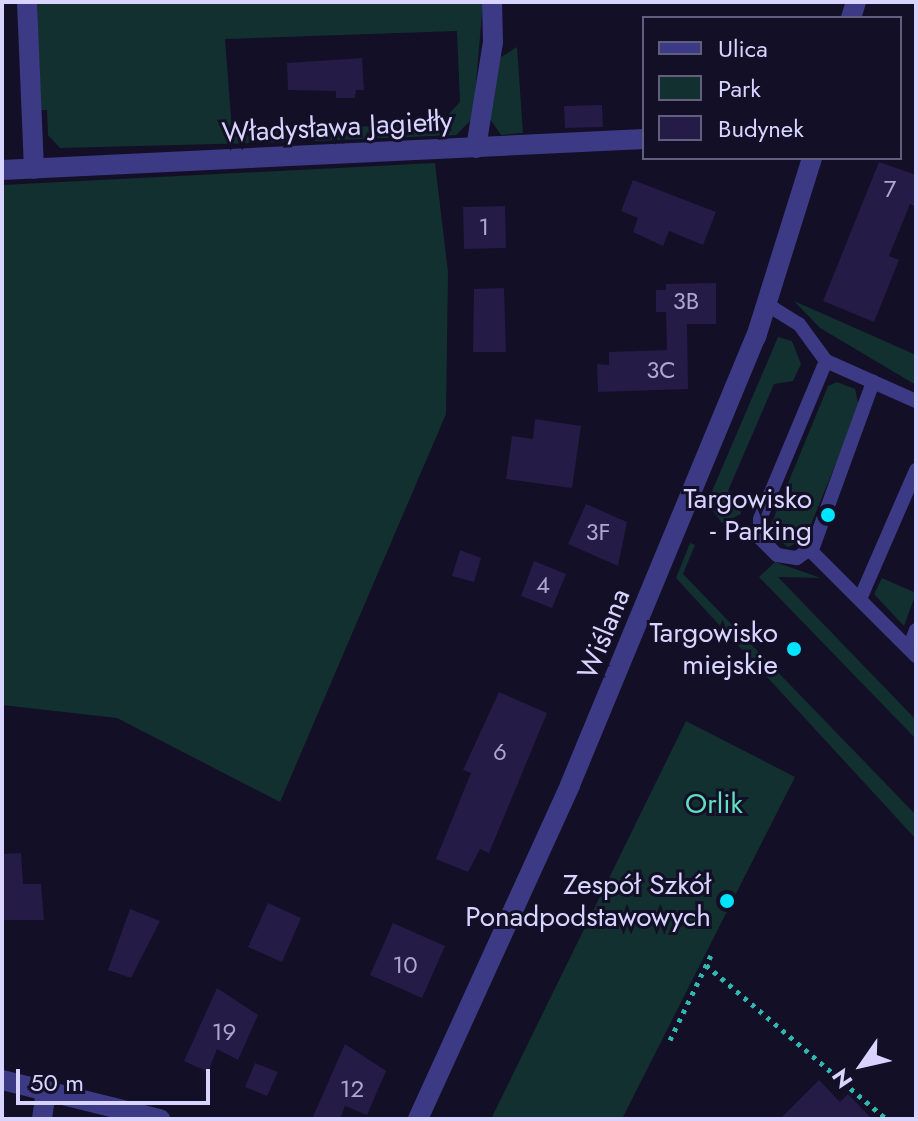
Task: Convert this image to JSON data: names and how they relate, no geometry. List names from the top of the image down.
{
  "streets": {
    "street": ["Władysława Jagiełły", "Wiślana"]
  },
  "parks": ["Orlik"],
  "places": ["Targowisko - Parking", "Targowisko miejskie", "Zespół Szkół Ponadpodstawowych"],
  "house_numbers": [
    "7",
    "1",
    "3B",
    "3C",
    "3F",
    "4",
    "6",
    "10",
    "19",
    "12"
  ],
  "legend": ["Ulica", "Park", "Budynek"],
  "scale_bar": "50 m",
  "north": "bottom left"
}
